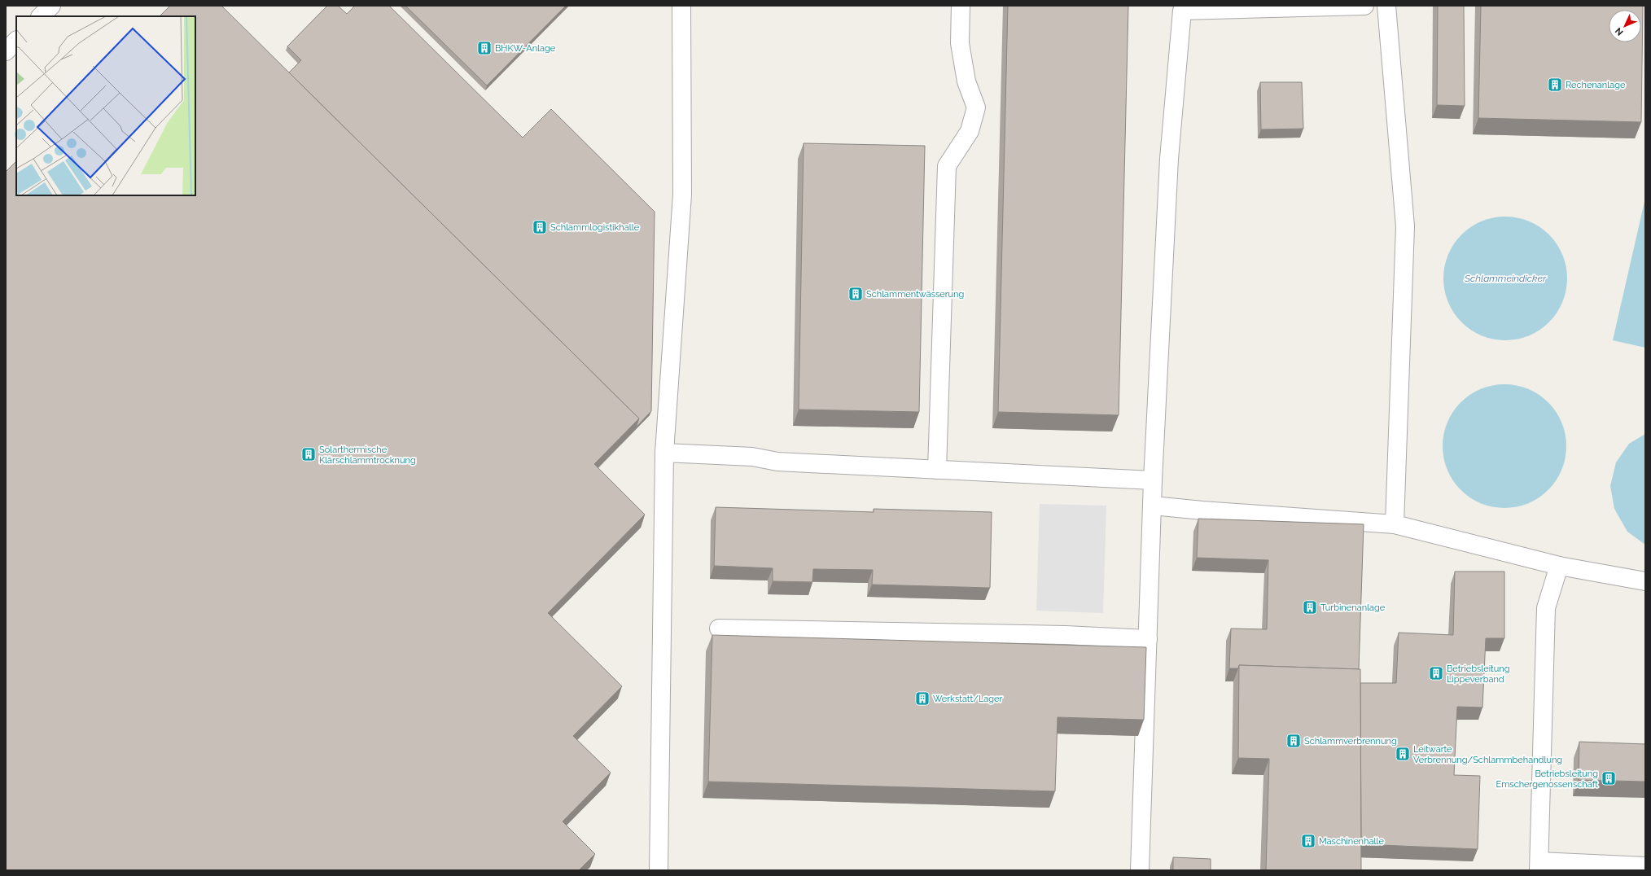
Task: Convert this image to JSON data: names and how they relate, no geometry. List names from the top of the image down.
{
  "water": ["Schlammeindicker"],
  "places": {
    "building": [
      "BHKW-Anlage",
      "Rechenanlage",
      "Schlammlogistikhalle",
      "Schlammentwässerung",
      "Solarthermische Klärschlammtrocknung",
      "Turbinenanlage",
      "Betriebsleitung Lippeverband",
      "Werkstatt/Lager",
      "Schlammverbrennung",
      "Leitwarte Verbrennung/Schlammbehandlung",
      "Betriebsleitung Emschergenossenschaft",
      "Maschinenhalle"
    ]
  },
  "north": "bottom left"
}
